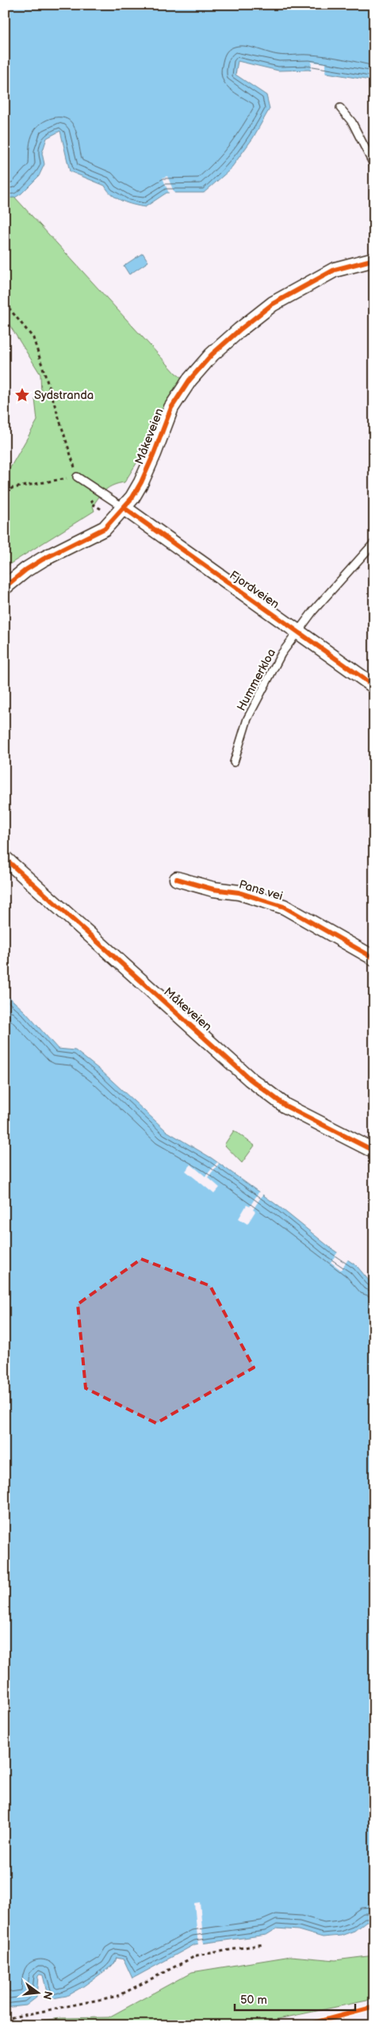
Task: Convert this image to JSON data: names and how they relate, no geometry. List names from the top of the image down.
{
  "streets": {
    "street": ["Måkeveien", "Fjordveien", "Pans vei"],
    "lane": ["Hummerkloa"]
  },
  "crossings": [
    ["Måkeveien", "Fjordveien"],
    ["Fjordveien", "Hummerkloa"]
  ],
  "places": {
    "place": ["Sydstranda"]
  },
  "scale_bar": "50 m",
  "north": "right"
}
